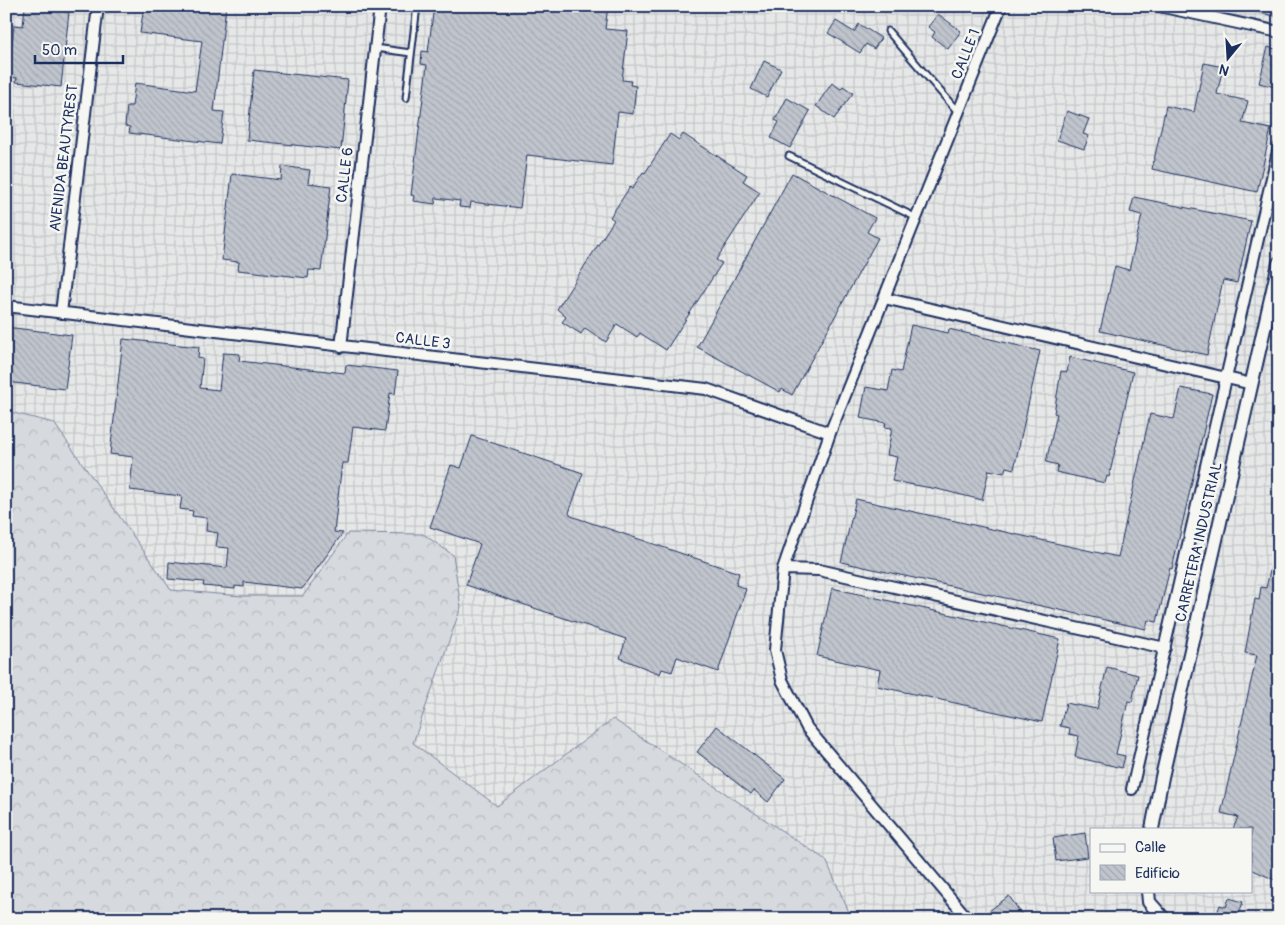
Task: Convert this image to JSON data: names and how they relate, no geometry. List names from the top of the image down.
{
  "streets": {
    "street": [
      "CALLE 1",
      "AVENIDA BEAUTYREST",
      "CALLE 6",
      "CALLE 3",
      "CARRETERA INDUSTRIAL"
    ]
  },
  "crossings": [
    ["CALLE 1", "CALLE 3"],
    ["AVENIDA BEAUTYREST", "CALLE 3"],
    ["CALLE 6", "CALLE 3"]
  ],
  "legend": ["Calle", "Edificio"],
  "scale_bar": "50 m",
  "north": "bottom"
}
